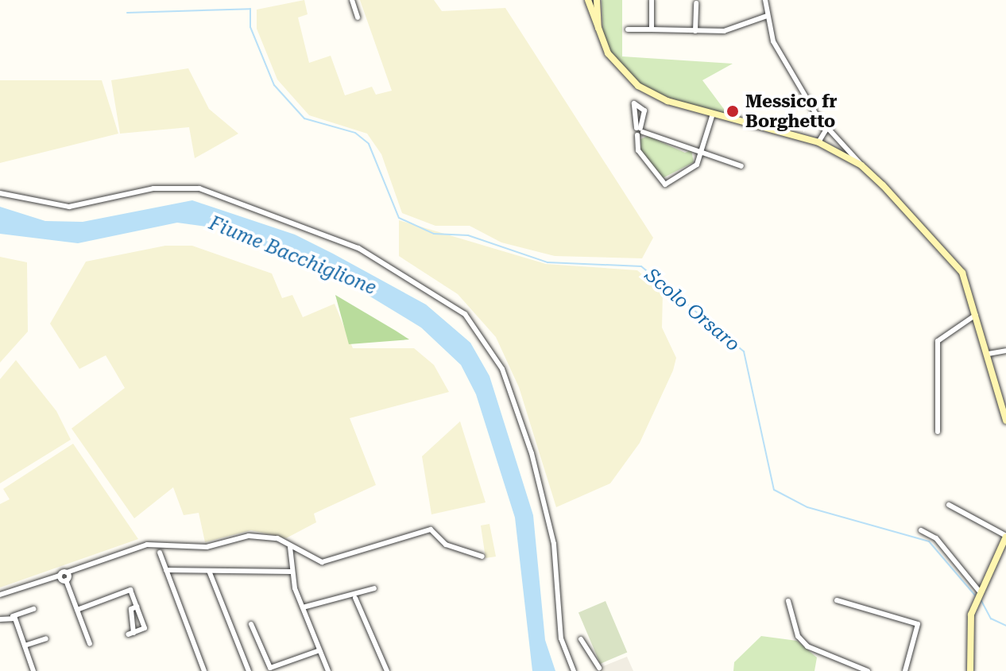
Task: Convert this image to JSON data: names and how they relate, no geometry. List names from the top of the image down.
{
  "water": ["Fiume Bacchiglione", "Scolo Orsaro"],
  "places": ["Messico fr Borghetto"]
}
